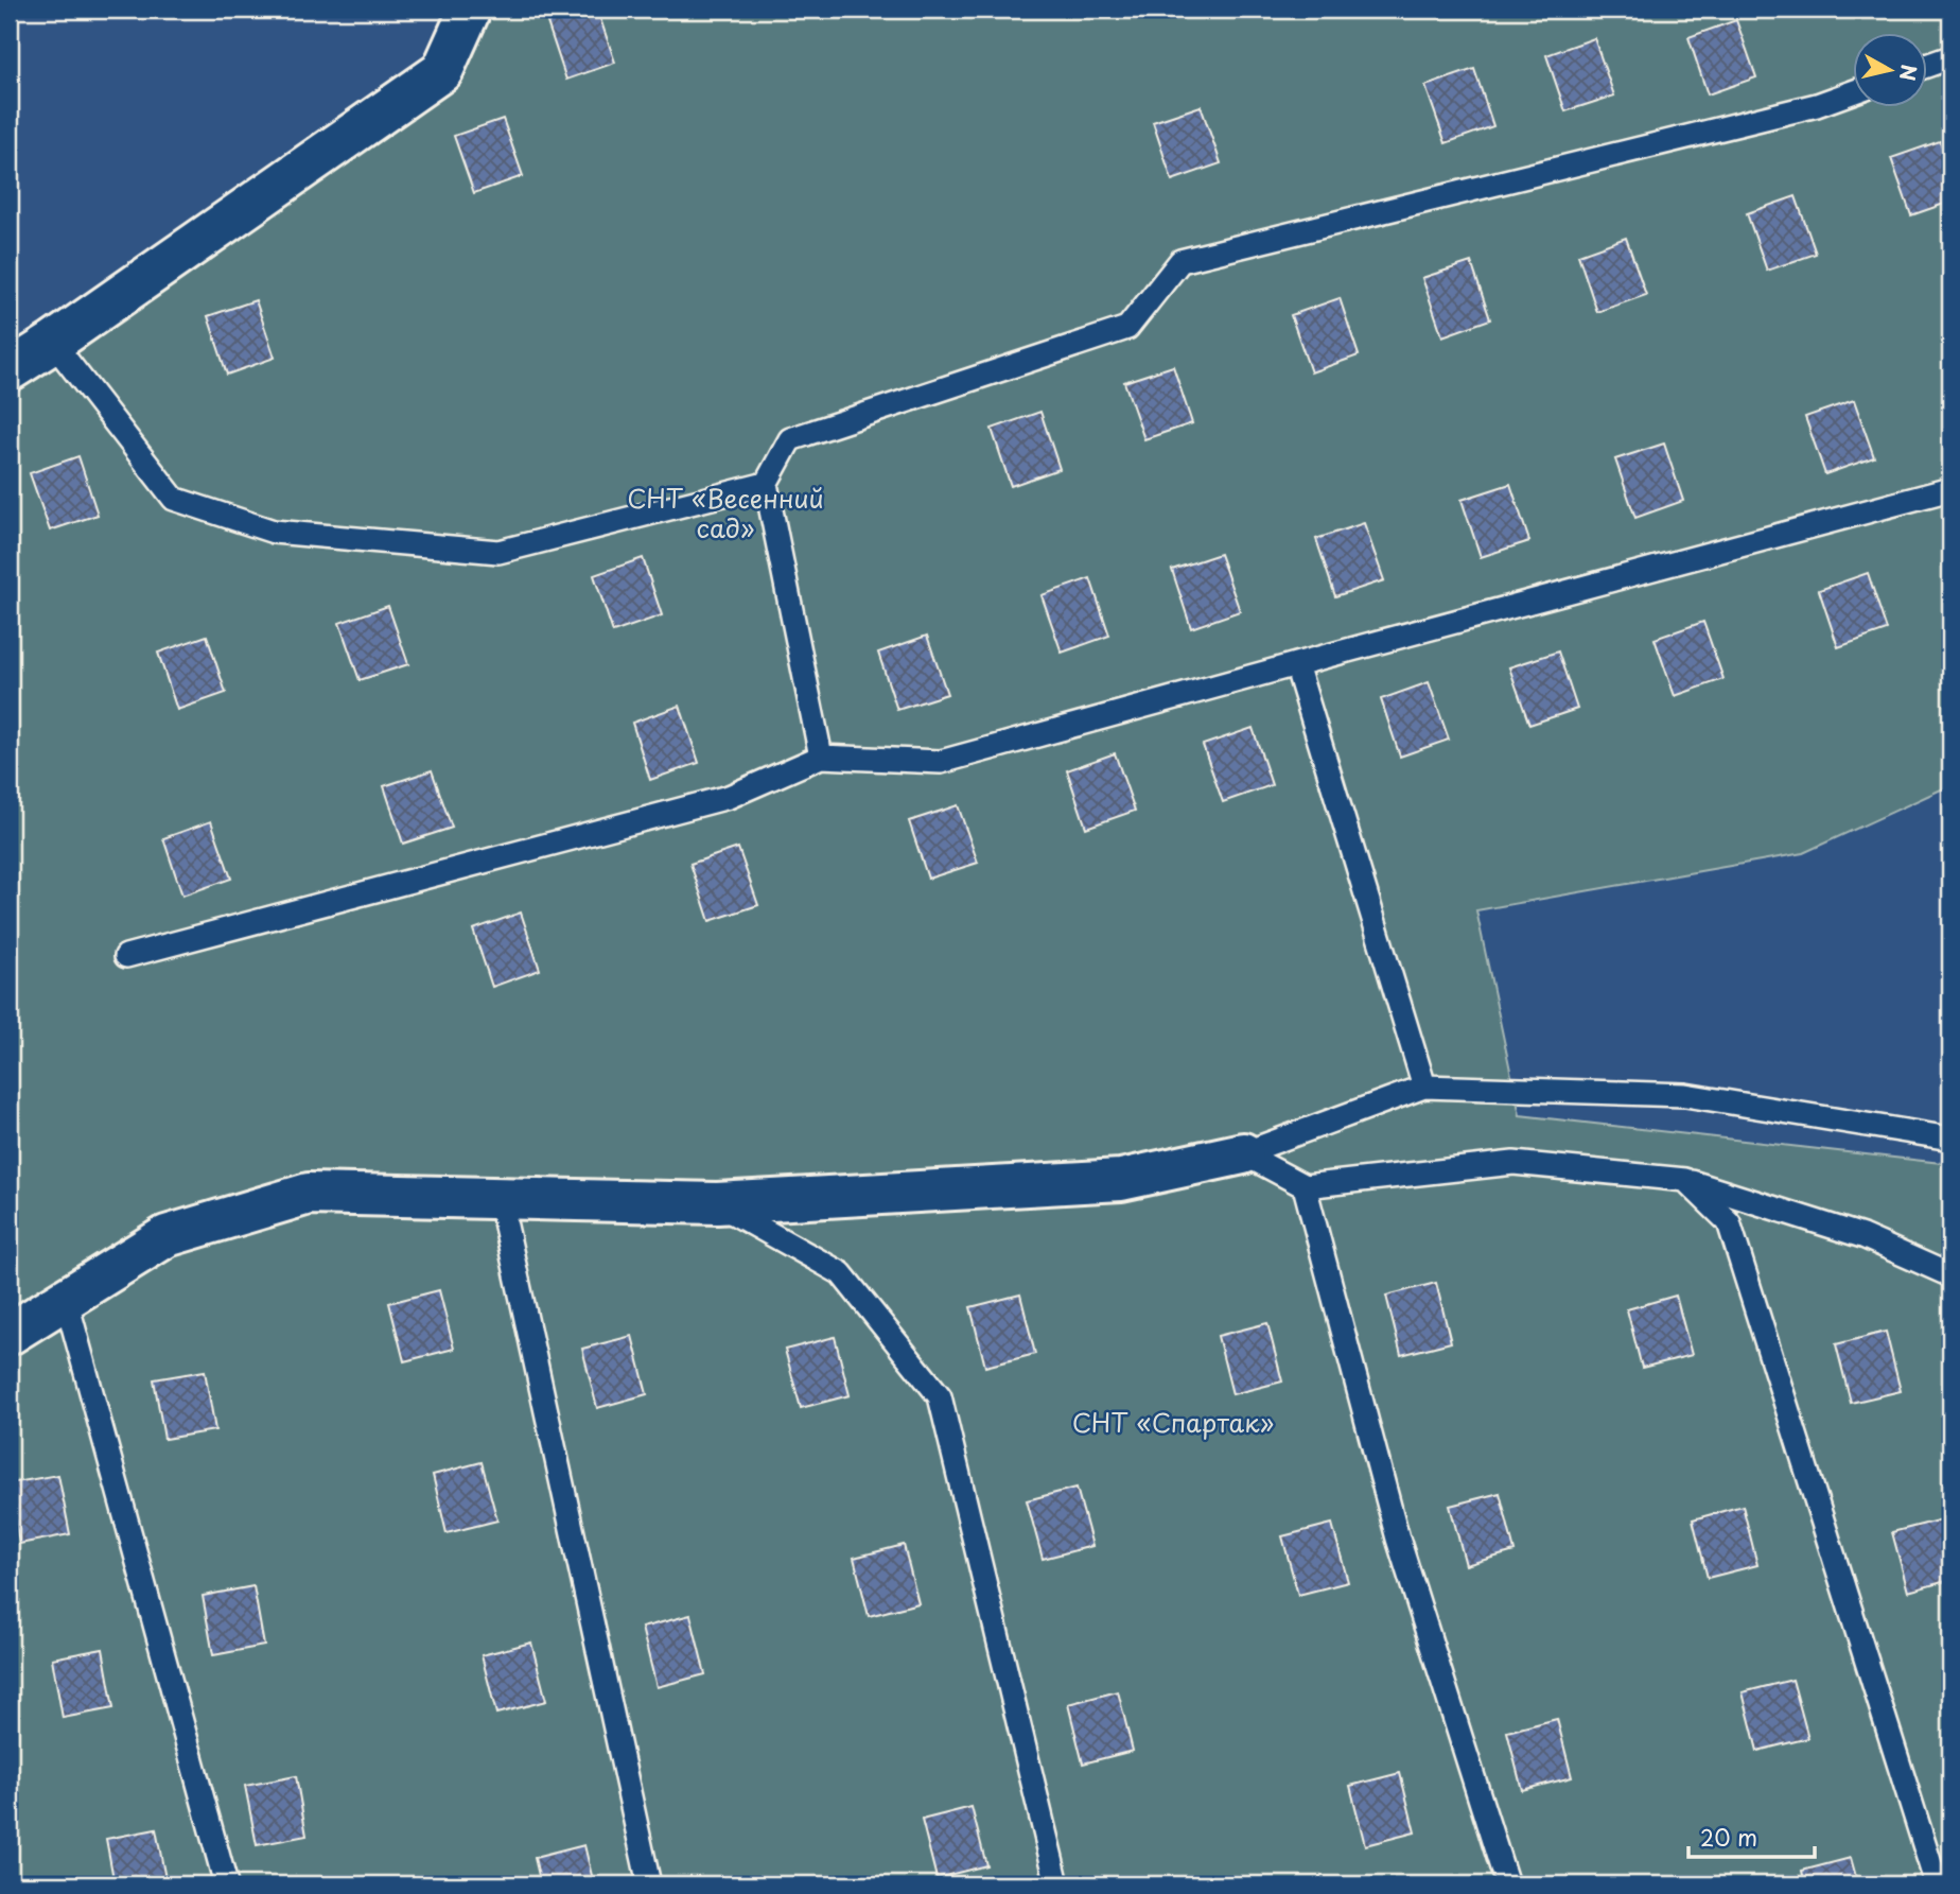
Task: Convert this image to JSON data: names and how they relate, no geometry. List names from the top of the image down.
{
  "parks": ["СНТ «Весенний сад»", "СНТ «Спартак»"],
  "scale_bar": "20 m",
  "north": "right"
}
